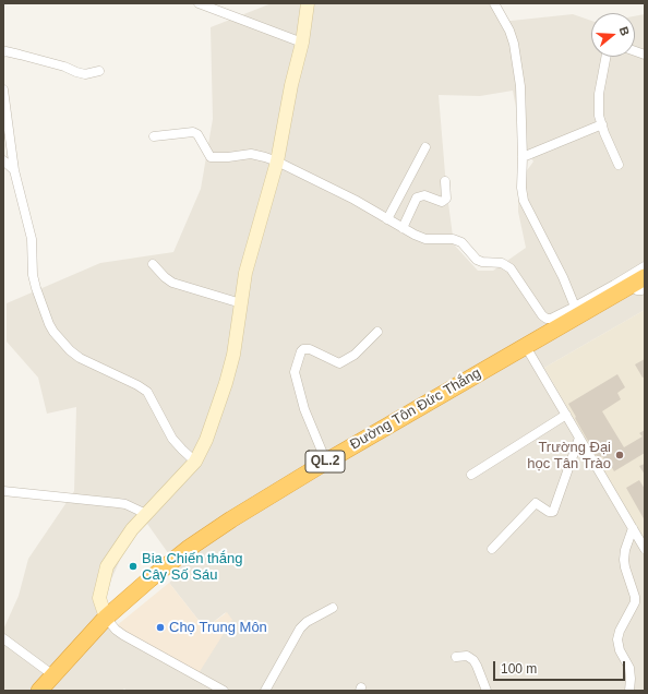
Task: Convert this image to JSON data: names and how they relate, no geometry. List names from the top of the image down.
{
  "streets": {
    "highway": ["Đường Tôn Đức Thắng", "QL.2"]
  },
  "places": ["Trường Đại học Tân Trào", "Bia Chiến thắng Cây Số Sáu", "Chọ Trung Môn"],
  "scale_bar": "100 m",
  "north": "right"
}
